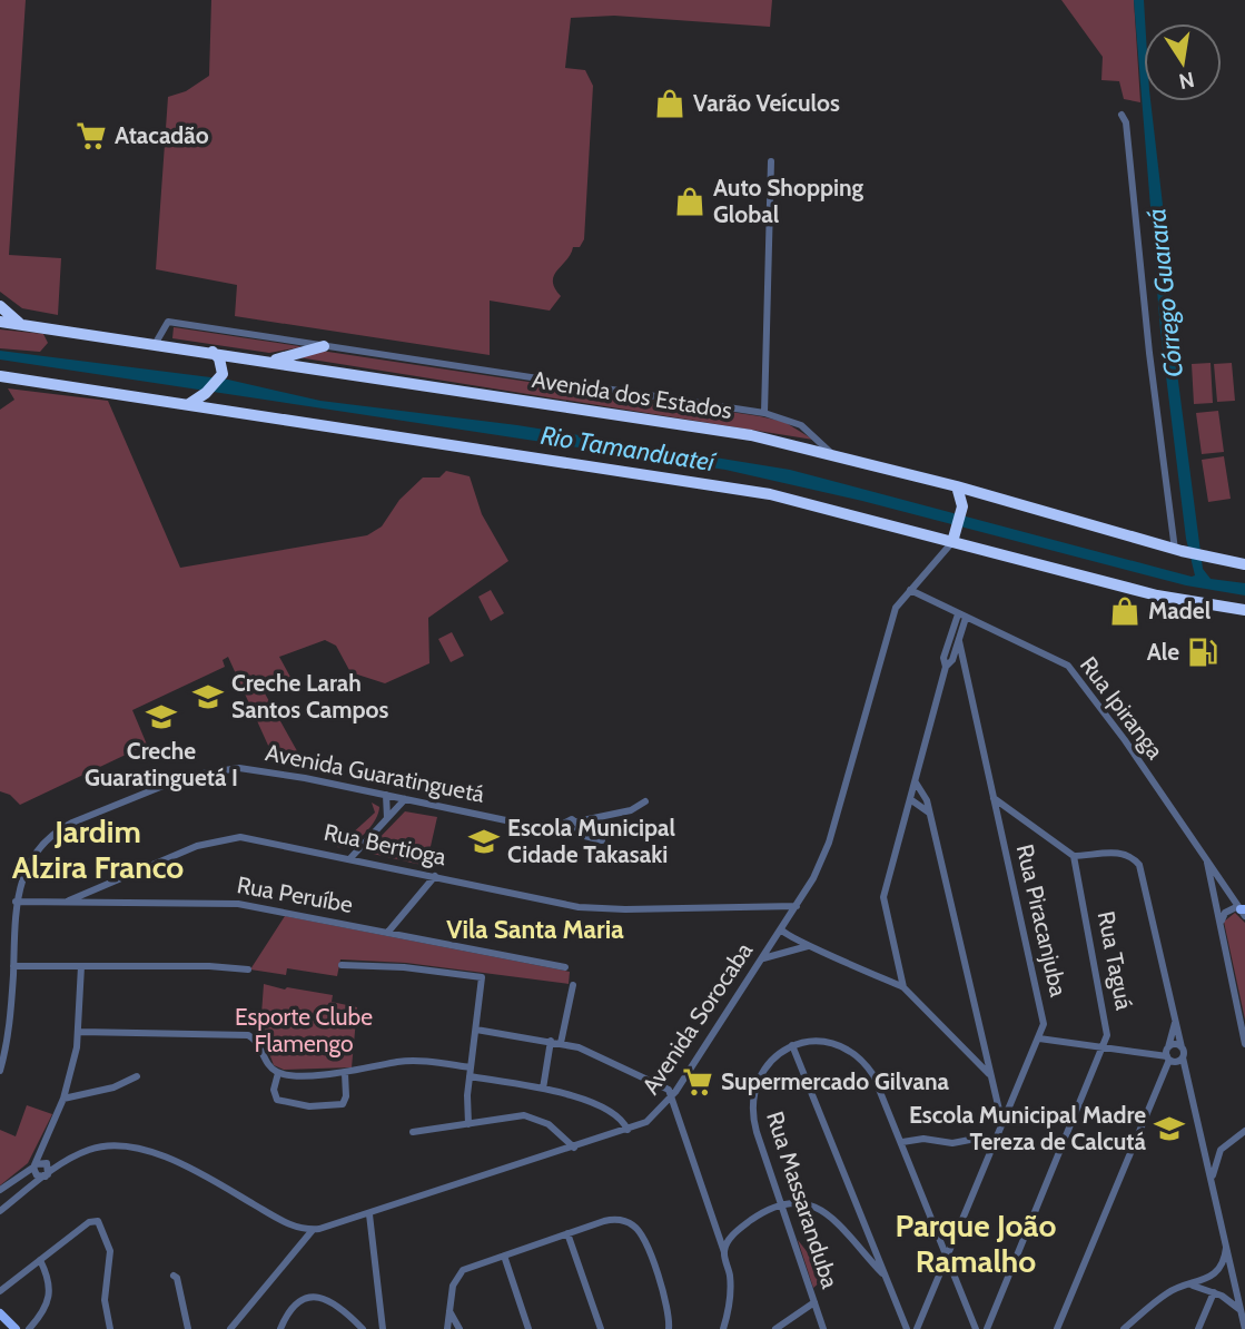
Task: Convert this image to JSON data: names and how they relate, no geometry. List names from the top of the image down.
{
  "streets": {
    "highway": ["Avenida dos Estados"],
    "street": [
      "Rua Ipiranga",
      "Avenida Guaratinguetá",
      "Rua Bertioga",
      "Rua Peruíbe",
      "Rua Piracanjuba",
      "Rua Taguá",
      "Avenida Sorocaba",
      "Rua Massaranduba"
    ]
  },
  "crossings": [
    ["Rua Ipiranga", "Avenida Sorocaba"],
    ["Avenida Guaratinguetá", "Rua Peruíbe"],
    ["Rua Bertioga", "Rua Peruíbe"],
    ["Rua Bertioga", "Avenida Sorocaba"]
  ],
  "districts": ["Jardim Alzira Franco", "Vila Santa Maria", "Parque João Ramalho"],
  "water": ["Córrego Guarará", "Rio Tamanduateí"],
  "parks": ["Esporte Clube Flamengo"],
  "places": {
    "shop": ["Varão Veículos", "Auto Shopping Global", "Madel"],
    "supermarket": ["Atacadão", "Supermercado Gilvana"],
    "fuel station": ["Ale"],
    "school or university": [
      "Creche Larah Santos Campos",
      "Creche Guaratinguetá I",
      "Escola Municipal Cidade Takasaki",
      "Escola Municipal Madre Tereza de Calcutá"
    ]
  },
  "north": "bottom"
}
